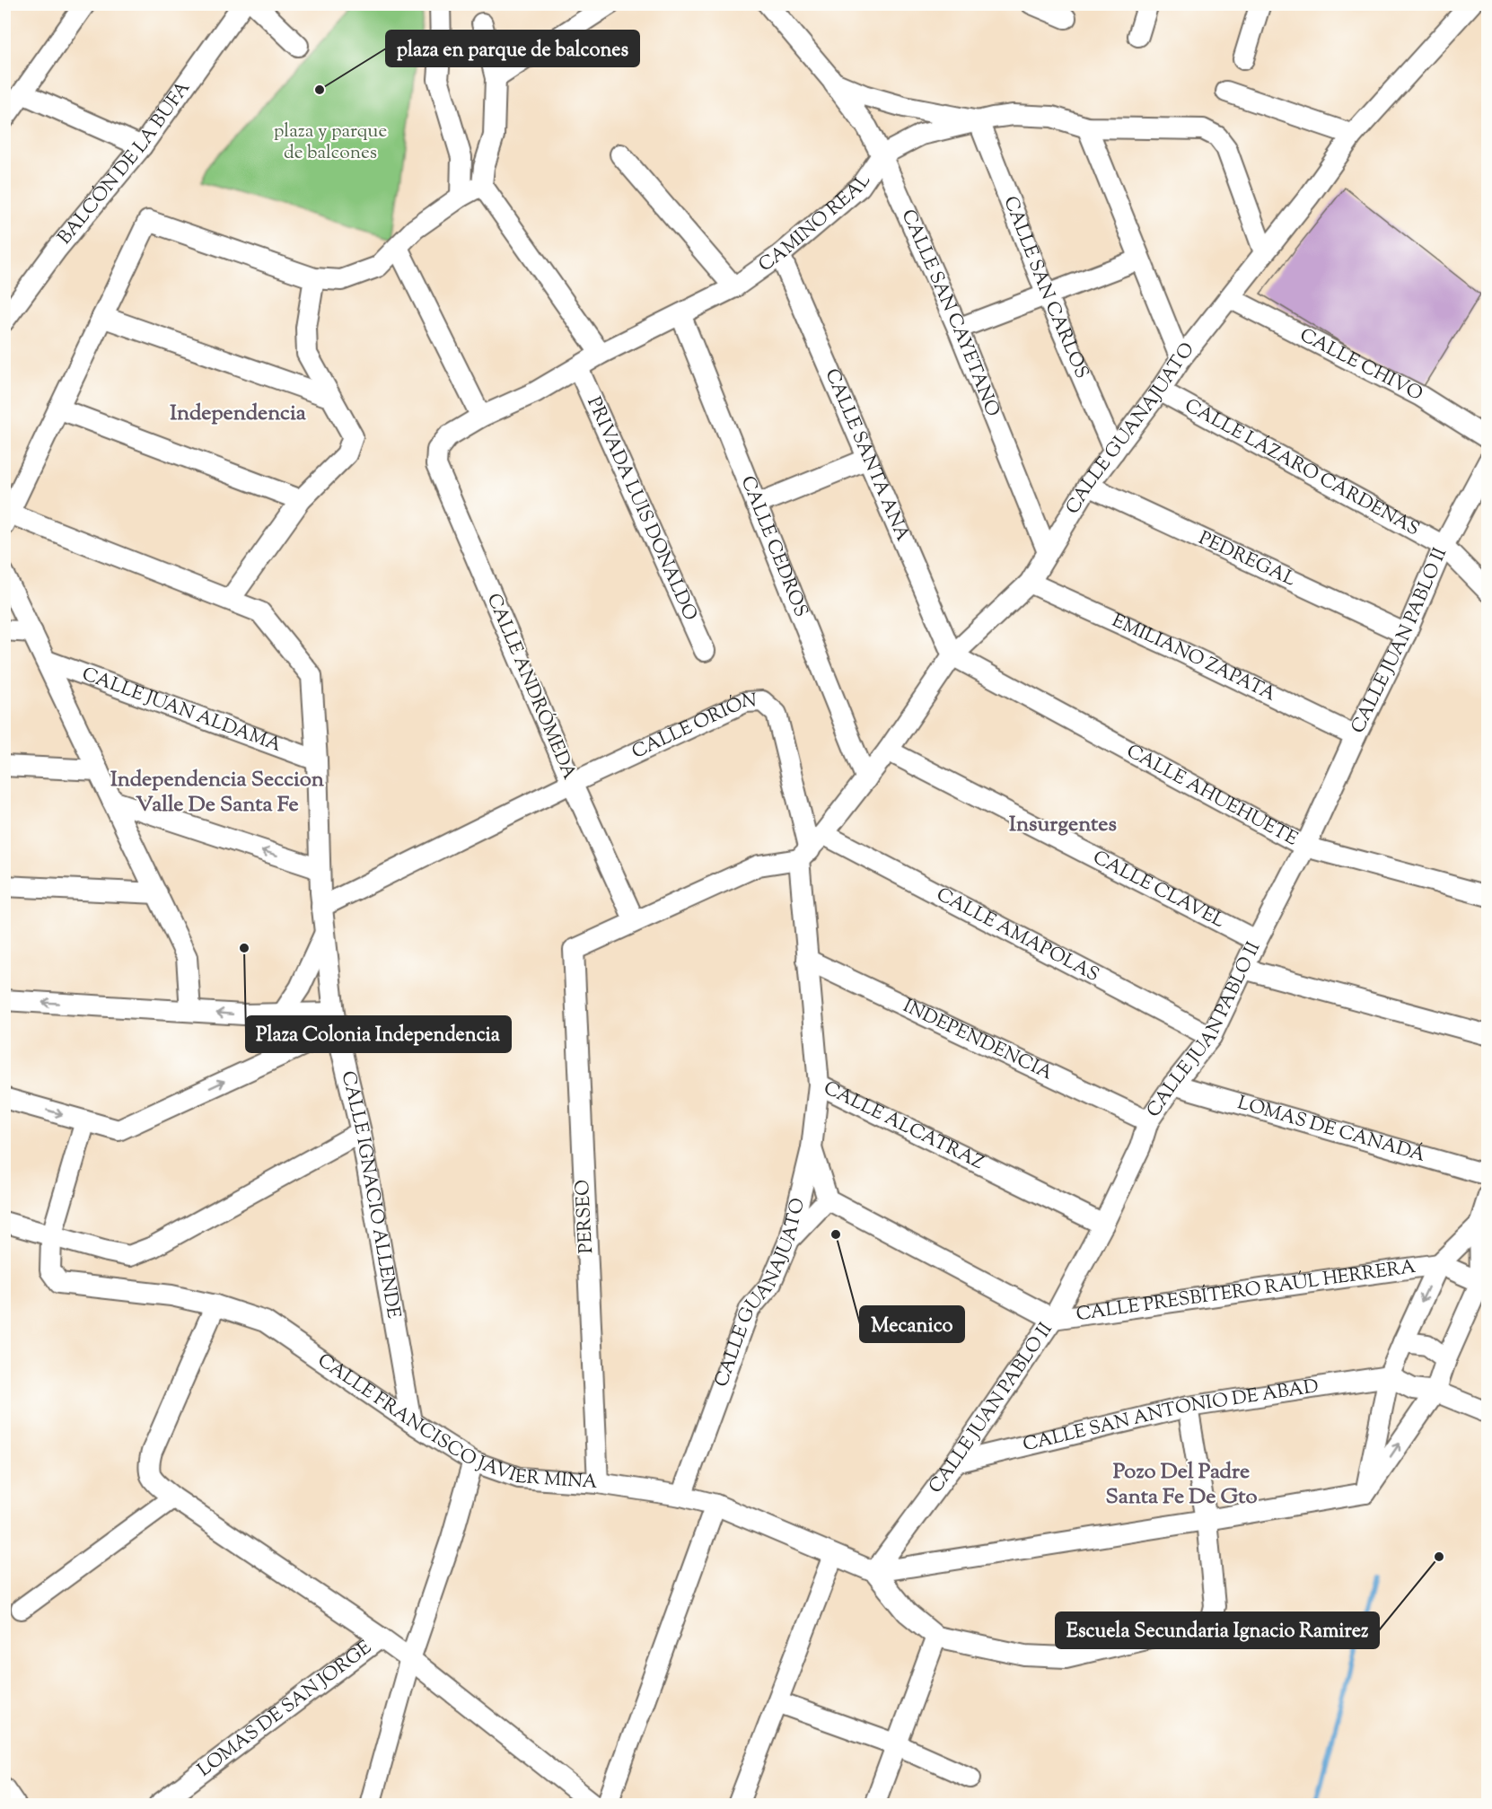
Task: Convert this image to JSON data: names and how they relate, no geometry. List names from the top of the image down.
{
  "streets": {
    "street": [
      "BALCÓN DE LA BUFA",
      "CAMINO REAL",
      "CALLE SAN CARLOS",
      "CALLE SAN CAYETANO",
      "CALLE CHIVO",
      "CALLE GUANAJUATO",
      "CALLE SANTA ANA",
      "CALLE LÁZARO CÁRDENAS",
      "PRIVADA LUIS DONALDO",
      "CALLE CEDROS",
      "PEDREGAL",
      "CALLE JUAN PABLO II",
      "EMILIANO ZAPATA",
      "CALLE ANDRÓMEDA",
      "CALLE JUAN ALDAMA",
      "CALLE ORIÓN",
      "CALLE AHUEHUETE",
      "CALLE CLAVEL",
      "CALLE AMAPOLAS",
      "INDEPENDENCIA",
      "CALLE ALCATRAZ",
      "LOMAS DE CANADÁ",
      "CALLE IGNACIO ALLENDE",
      "PERSEO",
      "CALLE PRESBÍTERO RAÚL HERRERA",
      "CALLE SAN ANTONIO DE ABAD",
      "CALLE FRANCISCO JAVIER MINA",
      "LOMAS DE SAN JORGE"
    ]
  },
  "crossings": [
    ["CAMINO REAL", "CALLE SAN CARLOS"],
    ["CAMINO REAL", "CALLE SAN CAYETANO"],
    ["CAMINO REAL", "CALLE GUANAJUATO"],
    ["CAMINO REAL", "CALLE SANTA ANA"],
    ["CAMINO REAL", "PRIVADA LUIS DONALDO"],
    ["CAMINO REAL", "CALLE CEDROS"],
    ["CAMINO REAL", "CALLE ANDRÓMEDA"],
    ["CALLE SAN CARLOS", "CALLE SAN CAYETANO"],
    ["CALLE SAN CARLOS", "CALLE GUANAJUATO"],
    ["CALLE SAN CAYETANO", "CALLE GUANAJUATO"],
    ["CALLE CHIVO", "CALLE GUANAJUATO"],
    ["CALLE GUANAJUATO", "CALLE SANTA ANA"],
    ["CALLE GUANAJUATO", "CALLE LÁZARO CÁRDENAS"],
    ["CALLE GUANAJUATO", "CALLE CEDROS"],
    ["CALLE GUANAJUATO", "PEDREGAL"],
    ["CALLE GUANAJUATO", "EMILIANO ZAPATA"],
    ["CALLE GUANAJUATO", "CALLE ORIÓN"],
    ["CALLE GUANAJUATO", "CALLE AHUEHUETE"],
    ["CALLE GUANAJUATO", "CALLE CLAVEL"],
    ["CALLE GUANAJUATO", "CALLE AMAPOLAS"],
    ["CALLE GUANAJUATO", "CALLE ALCATRAZ"],
    ["CALLE GUANAJUATO", "CALLE FRANCISCO JAVIER MINA"],
    ["CALLE SANTA ANA", "CALLE AHUEHUETE"],
    ["CALLE LÁZARO CÁRDENAS", "CALLE JUAN PABLO II"],
    ["PEDREGAL", "CALLE JUAN PABLO II"],
    ["CALLE JUAN PABLO II", "EMILIANO ZAPATA"],
    ["CALLE JUAN PABLO II", "CALLE AHUEHUETE"],
    ["CALLE JUAN PABLO II", "CALLE CLAVEL"],
    ["CALLE JUAN PABLO II", "CALLE AMAPOLAS"],
    ["CALLE JUAN PABLO II", "INDEPENDENCIA"],
    ["CALLE JUAN PABLO II", "CALLE ALCATRAZ"],
    ["CALLE JUAN PABLO II", "LOMAS DE CANADÁ"],
    ["CALLE JUAN PABLO II", "CALLE PRESBÍTERO RAÚL HERRERA"],
    ["CALLE JUAN PABLO II", "CALLE SAN ANTONIO DE ABAD"],
    ["CALLE JUAN PABLO II", "CALLE FRANCISCO JAVIER MINA"],
    ["CALLE ANDRÓMEDA", "CALLE ORIÓN"],
    ["CALLE ANDRÓMEDA", "PERSEO"],
    ["CALLE JUAN ALDAMA", "CALLE IGNACIO ALLENDE"],
    ["CALLE ORIÓN", "CALLE ALCATRAZ"],
    ["CALLE ORIÓN", "CALLE IGNACIO ALLENDE"],
    ["INDEPENDENCIA", "CALLE ALCATRAZ"],
    ["CALLE IGNACIO ALLENDE", "CALLE FRANCISCO JAVIER MINA"],
    ["PERSEO", "CALLE FRANCISCO JAVIER MINA"]
  ],
  "districts": [
    "Independencia",
    "Independencia Seccion Valle De Santa Fe",
    "Insurgentes",
    "Pozo Del Padre Santa Fe De Gto"
  ],
  "parks": ["plaza y parque de balcones"],
  "places": [
    "plaza en parque de balcones",
    "Plaza Colonia Independencia",
    "Mecanico",
    "Escuela Secundaria Ignacio Ramirez"
  ]
}
